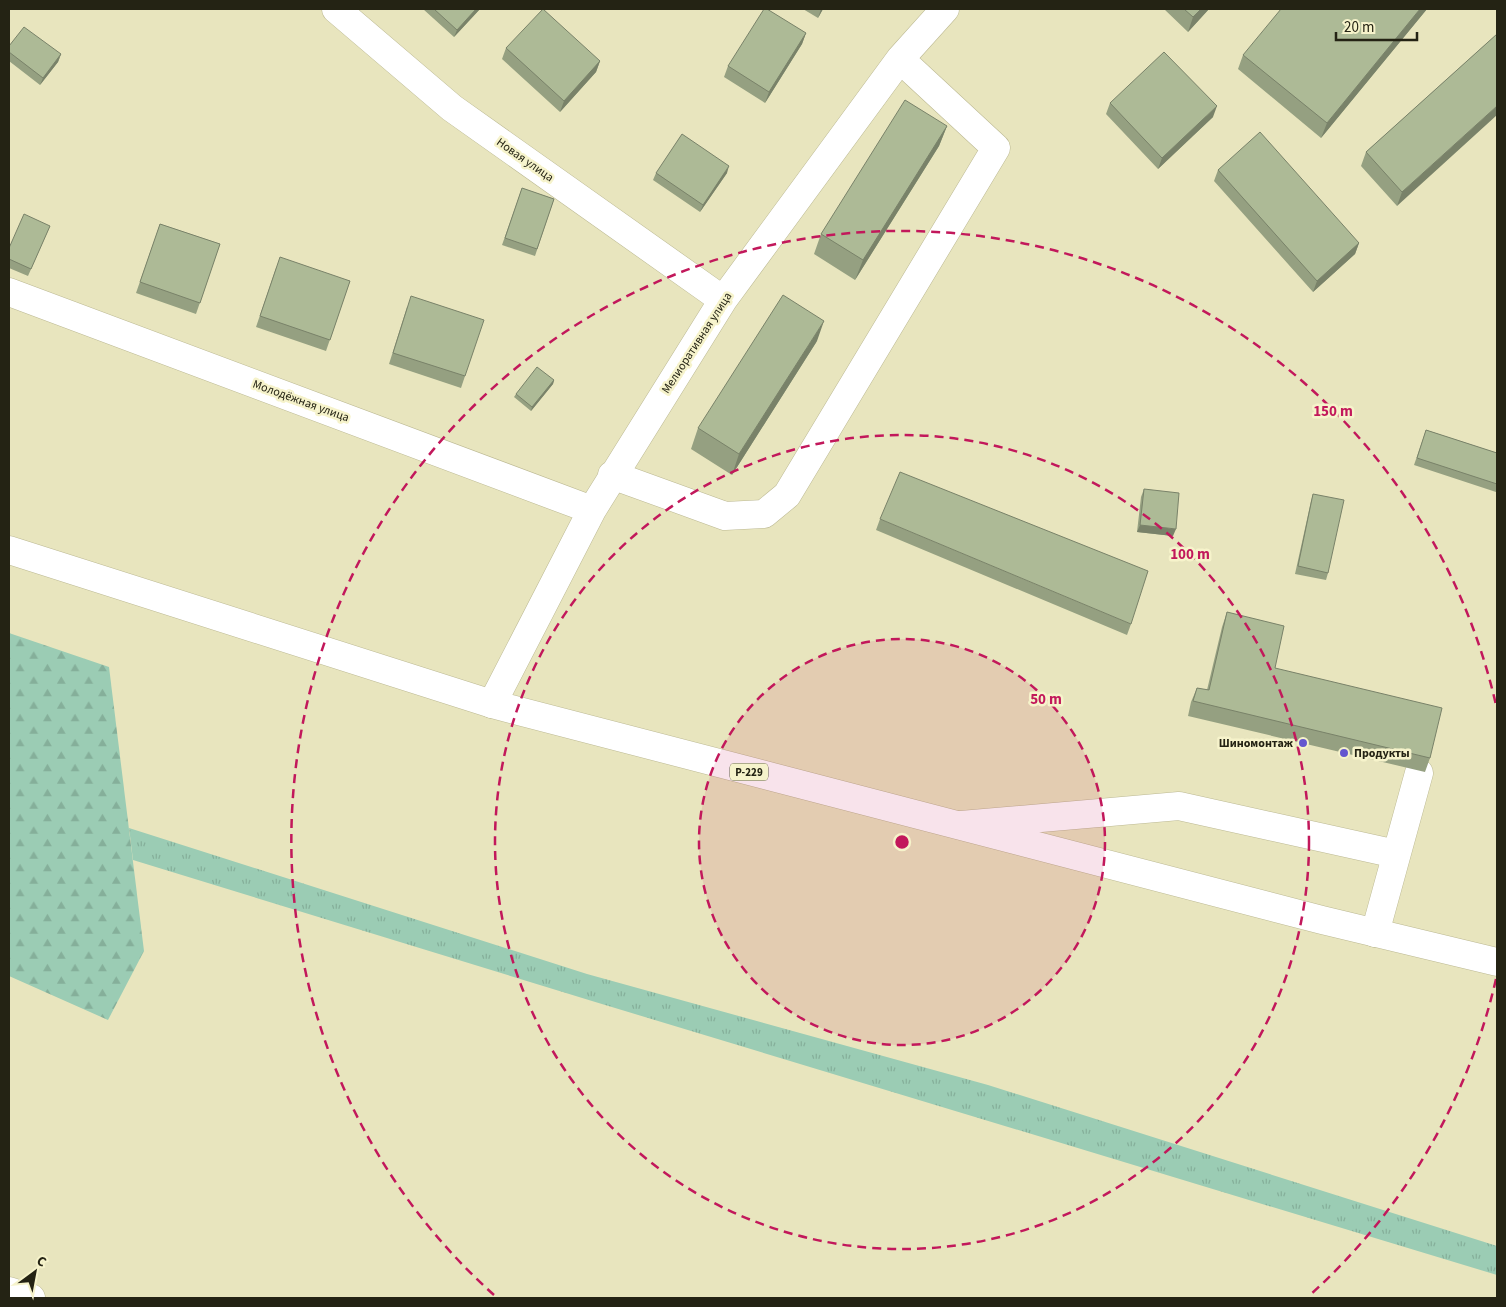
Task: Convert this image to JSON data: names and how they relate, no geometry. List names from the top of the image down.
{
  "streets": {
    "street": [
      "Новая улица",
      "Мелиоративная улица",
      "Молодёжная улица",
      "Р-229"
    ]
  },
  "crossings": [
    ["Новая улица", "Мелиоративная улица"],
    ["Мелиоративная улица", "Молодёжная улица"],
    ["Мелиоративная улица", "Р-229"]
  ],
  "places": ["Шиномонтаж", "Продукты"],
  "scale_bar": "20 m",
  "north": "top right",
  "rings": ["150 m", "100 m", "50 m"]
}
